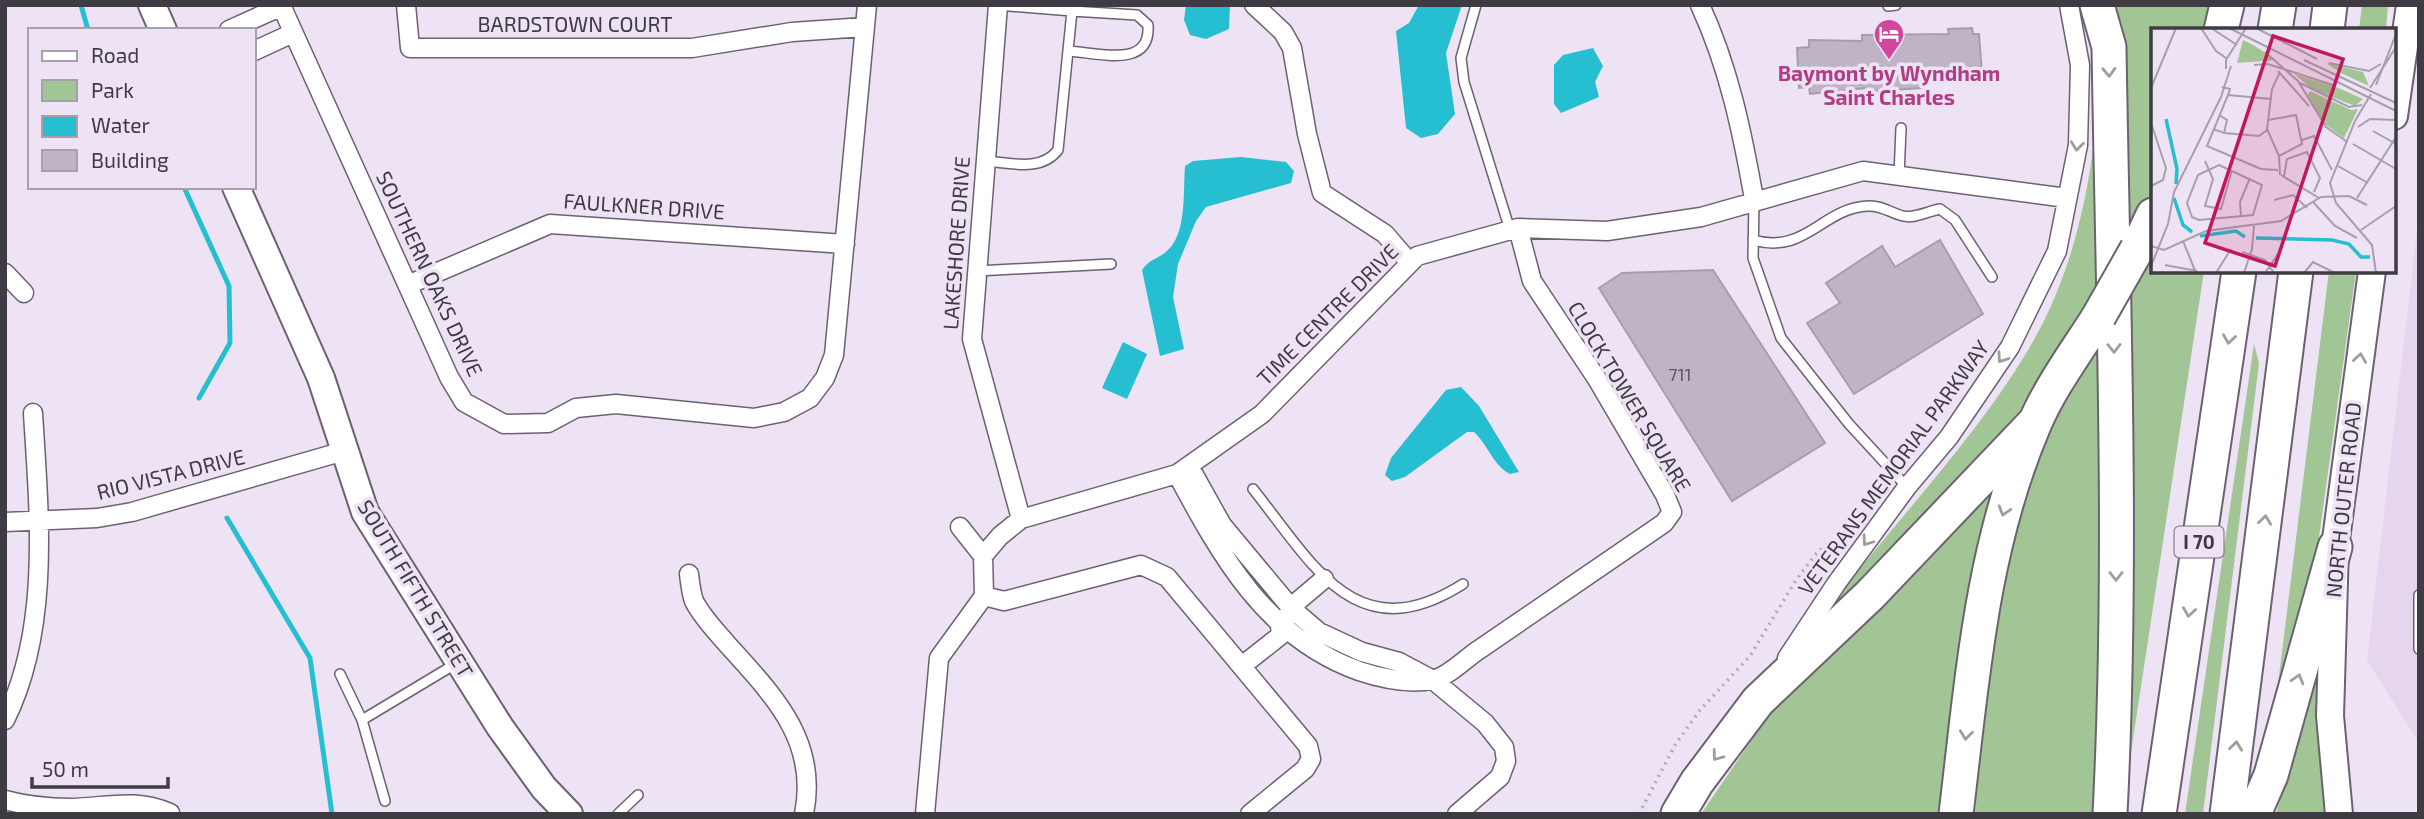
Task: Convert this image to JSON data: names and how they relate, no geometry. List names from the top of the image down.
{
  "streets": {
    "highway": ["I 70"],
    "street": [
      "BARDSTOWN COURT",
      "FAULKNER DRIVE",
      "LAKESHORE DRIVE",
      "SOUTHERN OAKS DRIVE",
      "TIME CENTRE DRIVE",
      "CLOCK TOWER SQUARE",
      "VETERANS MEMORIAL PARKWAY",
      "RIO VISTA DRIVE",
      "NORTH OUTER ROAD",
      "SOUTH FIFTH STREET"
    ]
  },
  "crossings": [
    ["BARDSTOWN COURT", "SOUTHERN OAKS DRIVE"],
    ["FAULKNER DRIVE", "SOUTHERN OAKS DRIVE"],
    ["LAKESHORE DRIVE", "TIME CENTRE DRIVE"],
    ["TIME CENTRE DRIVE", "CLOCK TOWER SQUARE"],
    ["TIME CENTRE DRIVE", "VETERANS MEMORIAL PARKWAY"],
    ["RIO VISTA DRIVE", "SOUTH FIFTH STREET"]
  ],
  "one_way": ["VETERANS MEMORIAL PARKWAY", "NORTH OUTER ROAD"],
  "places": {
    "hotel": ["Baymont by Wyndham Saint Charles"]
  },
  "house_numbers": ["711"],
  "legend": [
    "Road",
    "Park",
    "Water",
    "Building"
  ],
  "scale_bar": "50 m"
}
